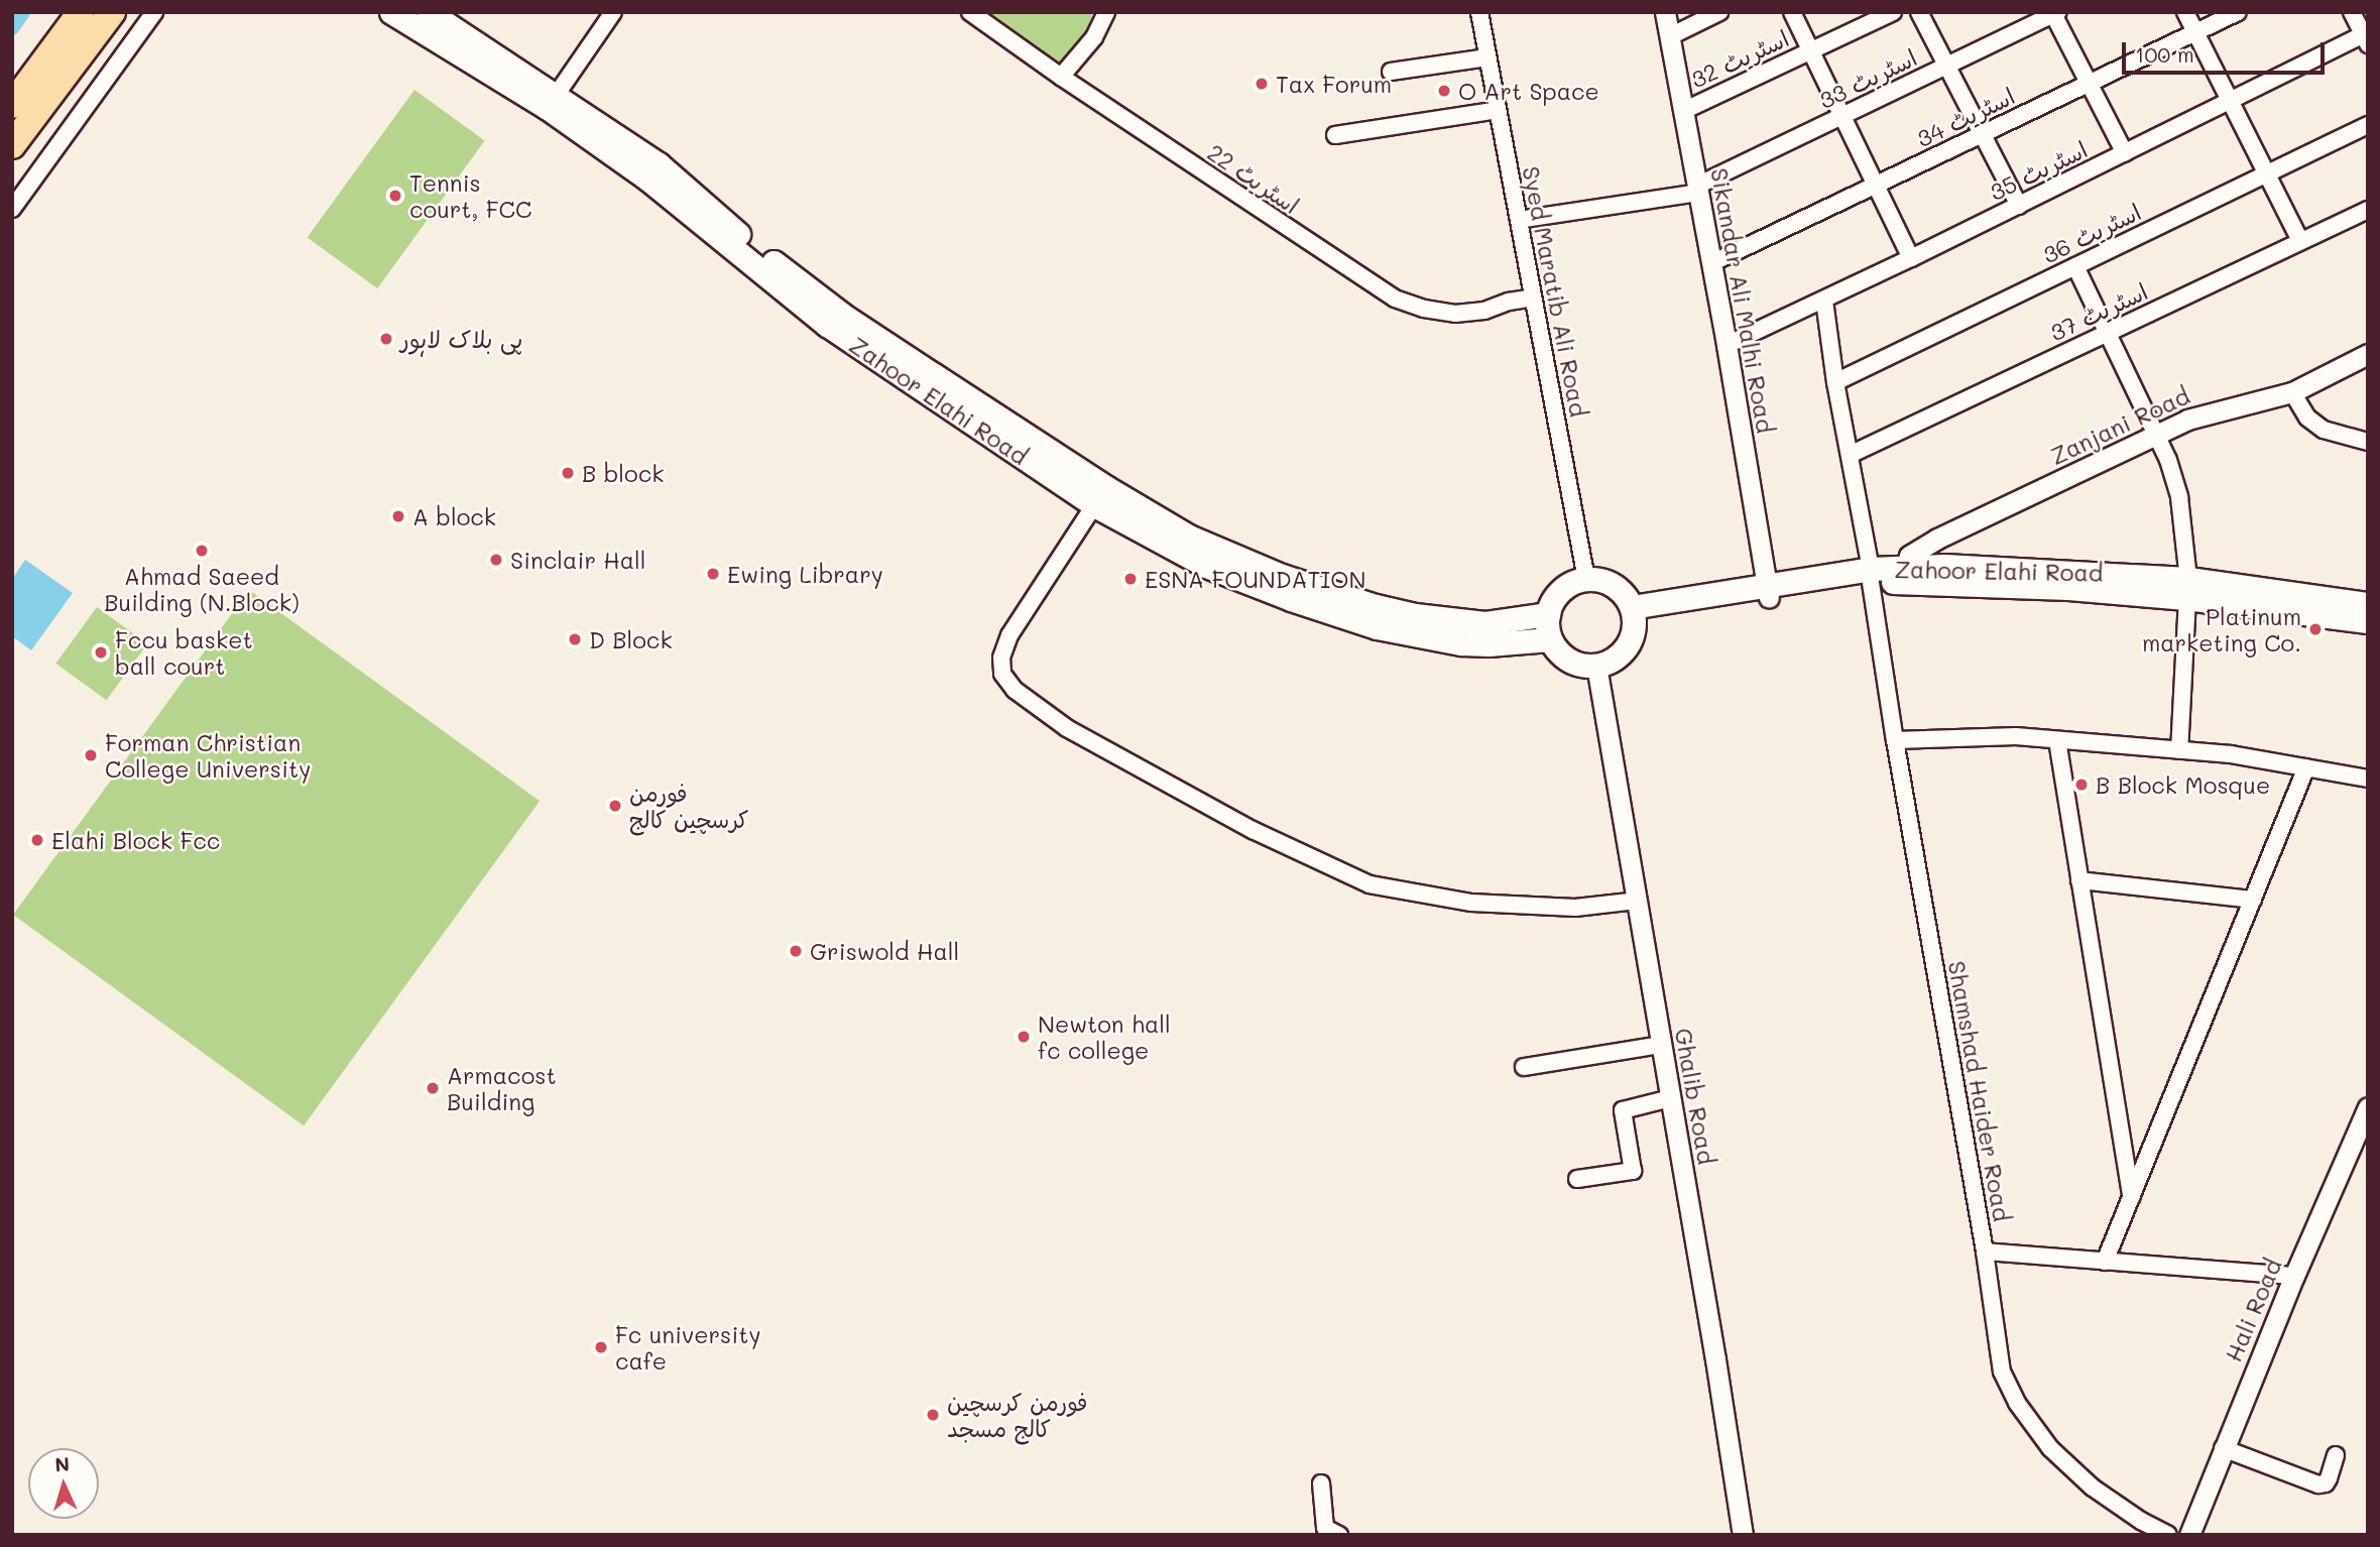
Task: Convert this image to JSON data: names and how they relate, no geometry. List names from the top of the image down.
{
  "streets": {
    "main road": ["Zahoor Elahi Road"],
    "street": [
      "اسٹریٹ 32",
      "اسٹریٹ 33",
      "اسٹریٹ 34",
      "اسٹریٹ 35",
      "اسٹریٹ 22",
      "اسٹریٹ 36",
      "Syed Maratib Ali Road",
      "Sikandar Ali Malhi Road",
      "اسٹریٹ 37",
      "Zanjani Road",
      "Shamshad Haider Road",
      "Ghalib Road",
      "Hali Road"
    ]
  },
  "crossings": [
    ["اسٹریٹ 32", "Sikandar Ali Malhi Road"],
    ["اسٹریٹ 33", "Syed Maratib Ali Road"],
    ["اسٹریٹ 33", "Sikandar Ali Malhi Road"],
    ["اسٹریٹ 34", "Sikandar Ali Malhi Road"],
    ["اسٹریٹ 35", "Sikandar Ali Malhi Road"],
    ["اسٹریٹ 35", "Shamshad Haider Road"],
    ["اسٹریٹ 22", "Syed Maratib Ali Road"],
    ["اسٹریٹ 36", "Shamshad Haider Road"],
    ["Syed Maratib Ali Road", "Zahoor Elahi Road"],
    ["Syed Maratib Ali Road", "Ghalib Road"],
    ["Sikandar Ali Malhi Road", "Zahoor Elahi Road"],
    ["اسٹریٹ 37", "Shamshad Haider Road"],
    ["Zahoor Elahi Road", "Zanjani Road"],
    ["Zahoor Elahi Road", "Shamshad Haider Road"],
    ["Zahoor Elahi Road", "Ghalib Road"]
  ],
  "places": [
    "Tax Forum",
    "O Art Space",
    "Tennis court, FCC",
    "پی بلاک لاہور",
    "B block",
    "A block",
    "Ahmad Saeed Building (N.Block)",
    "Sinclair Hall",
    "Ewing Library",
    "ESNA FOUNDATION",
    "Platinum marketing Co.",
    "D Block",
    "Fccu basket ball court",
    "Forman Christian College University",
    "B Block Mosque",
    "فورمن کرسچین کالج",
    "Elahi Block Fcc",
    "Griswold Hall",
    "Newton hall fc college",
    "Armacost Building",
    "Fc university cafe",
    "فورمن کرسچین کالج مسجد"
  ],
  "scale_bar": "100 m",
  "north": "top"
}
